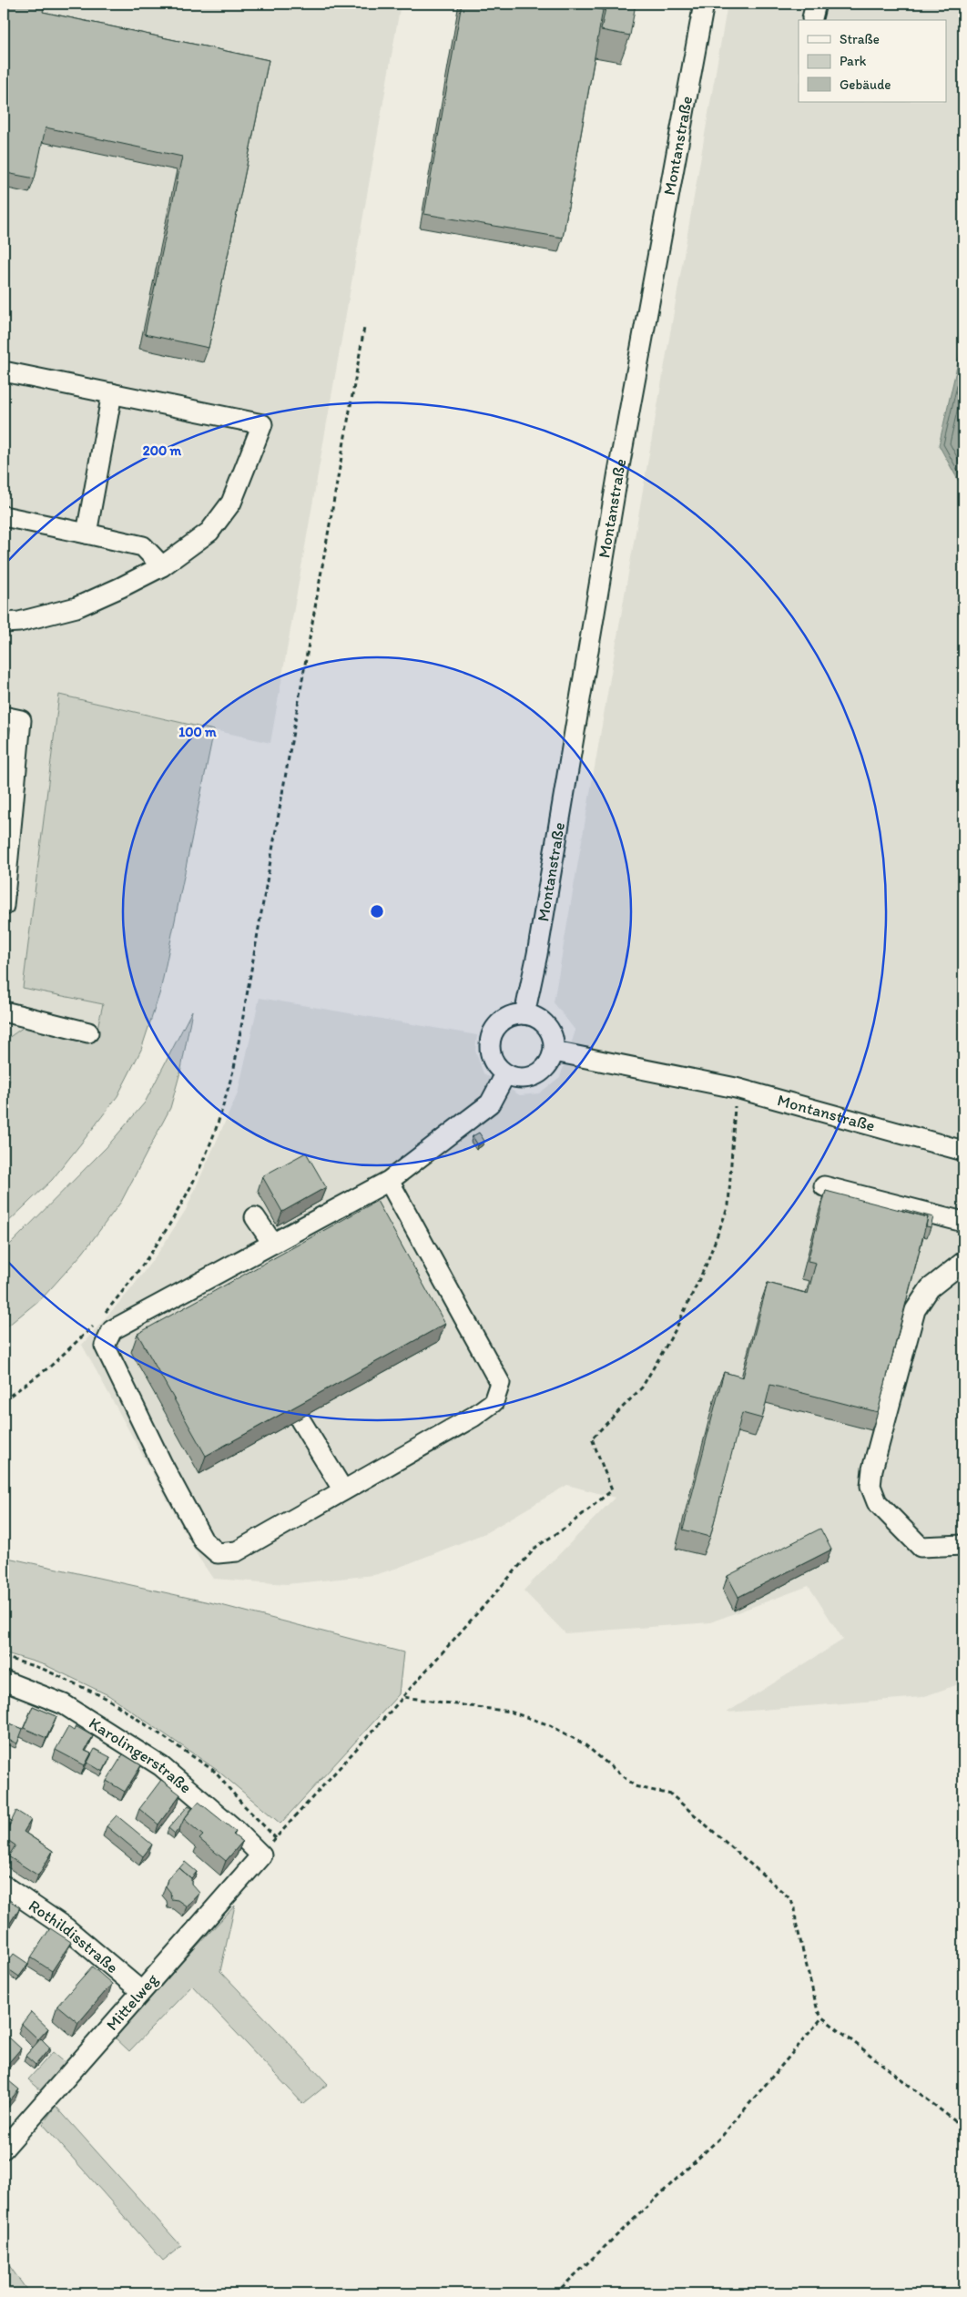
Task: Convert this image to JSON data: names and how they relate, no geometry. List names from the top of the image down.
{
  "streets": {
    "street": [
      "Montanstraße",
      "Karolingerstraße",
      "Rothildisstraße",
      "Mittelweg"
    ]
  },
  "crossings": [
    ["Karolingerstraße", "Mittelweg"],
    ["Rothildisstraße", "Mittelweg"]
  ],
  "legend": ["Straße", "Park", "Gebäude"],
  "rings": ["200 m", "100 m"]
}
